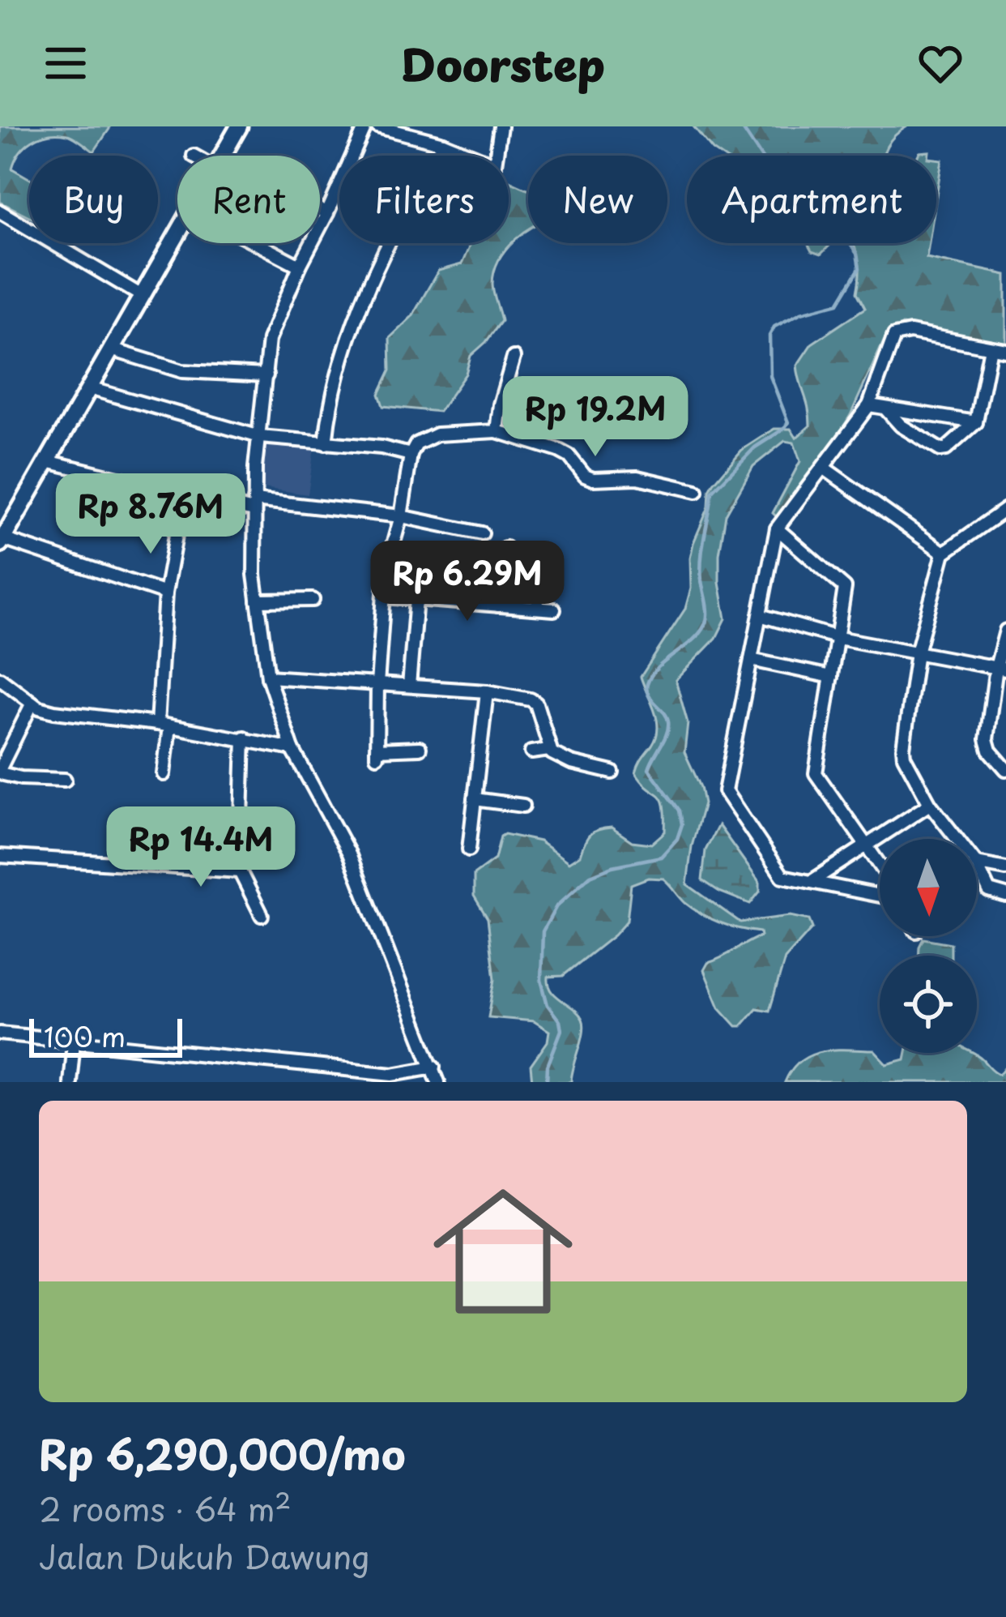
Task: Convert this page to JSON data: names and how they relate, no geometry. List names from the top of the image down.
{
  "scale_bar": "100 m",
  "north": "bottom",
  "page": {
    "header": "Doorstep",
    "chip": [
      "Buy",
      "Rent",
      "Filters",
      "New",
      "Apartment"
    ],
    "price": [
      "Rp 19.2M",
      "Rp 8.76M",
      "Rp 6.29M",
      "Rp 14.4M"
    ],
    "scale": "100 m",
    "list": [
      {
        "name": "Rp 6,290,000/mo",
        "note": "2 rooms · 64 m² · Jalan Dukuh Dawung"
      }
    ]
  }
}
